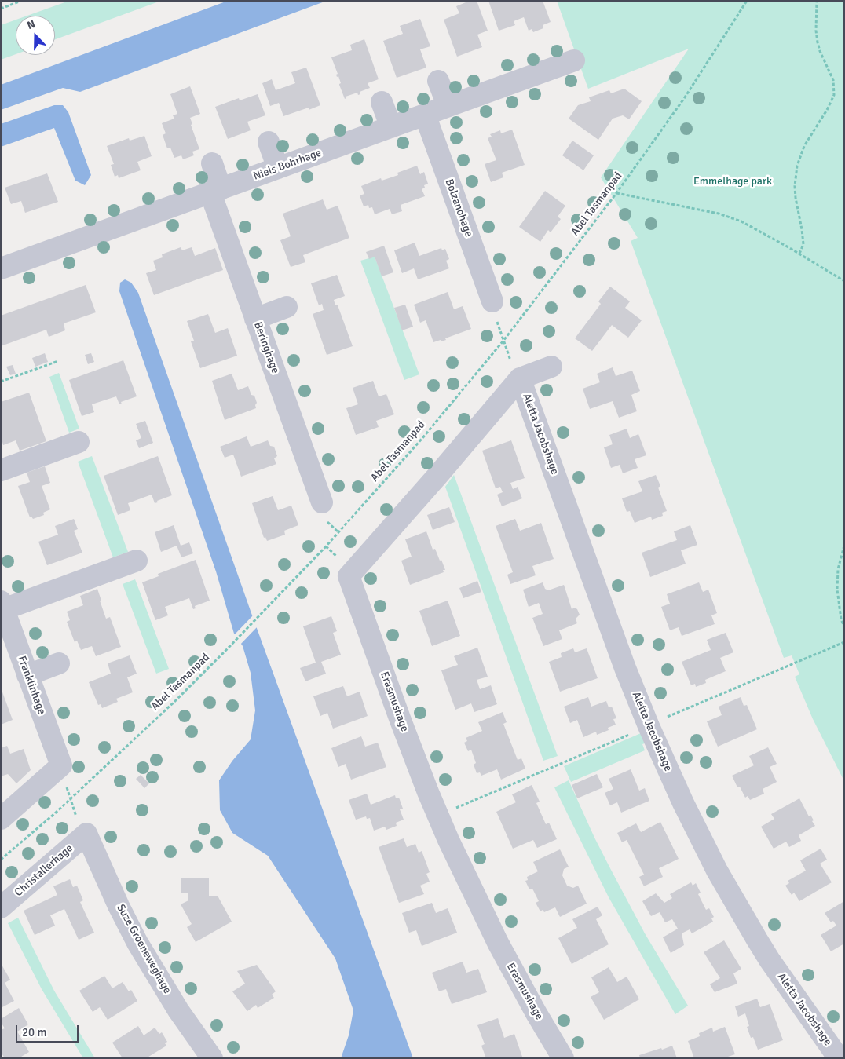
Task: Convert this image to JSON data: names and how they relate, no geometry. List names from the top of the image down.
{
  "streets": {
    "street": [
      "Niels Bohrhage",
      "Bolzanohage",
      "Beringhage",
      "Aletta Jacobshage",
      "Franklinhage",
      "Erasmushage",
      "Christallerhage",
      "Suze Groeneweghage"
    ],
    "path": ["Abel Tasmanpad"]
  },
  "crossings": [
    ["Niels Bohrhage", "Bolzanohage"],
    ["Niels Bohrhage", "Beringhage"],
    ["Aletta Jacobshage", "Erasmushage"],
    ["Christallerhage", "Suze Groeneweghage"]
  ],
  "parks": ["Emmelhage park"],
  "scale_bar": "20 m",
  "north": "top"
}
